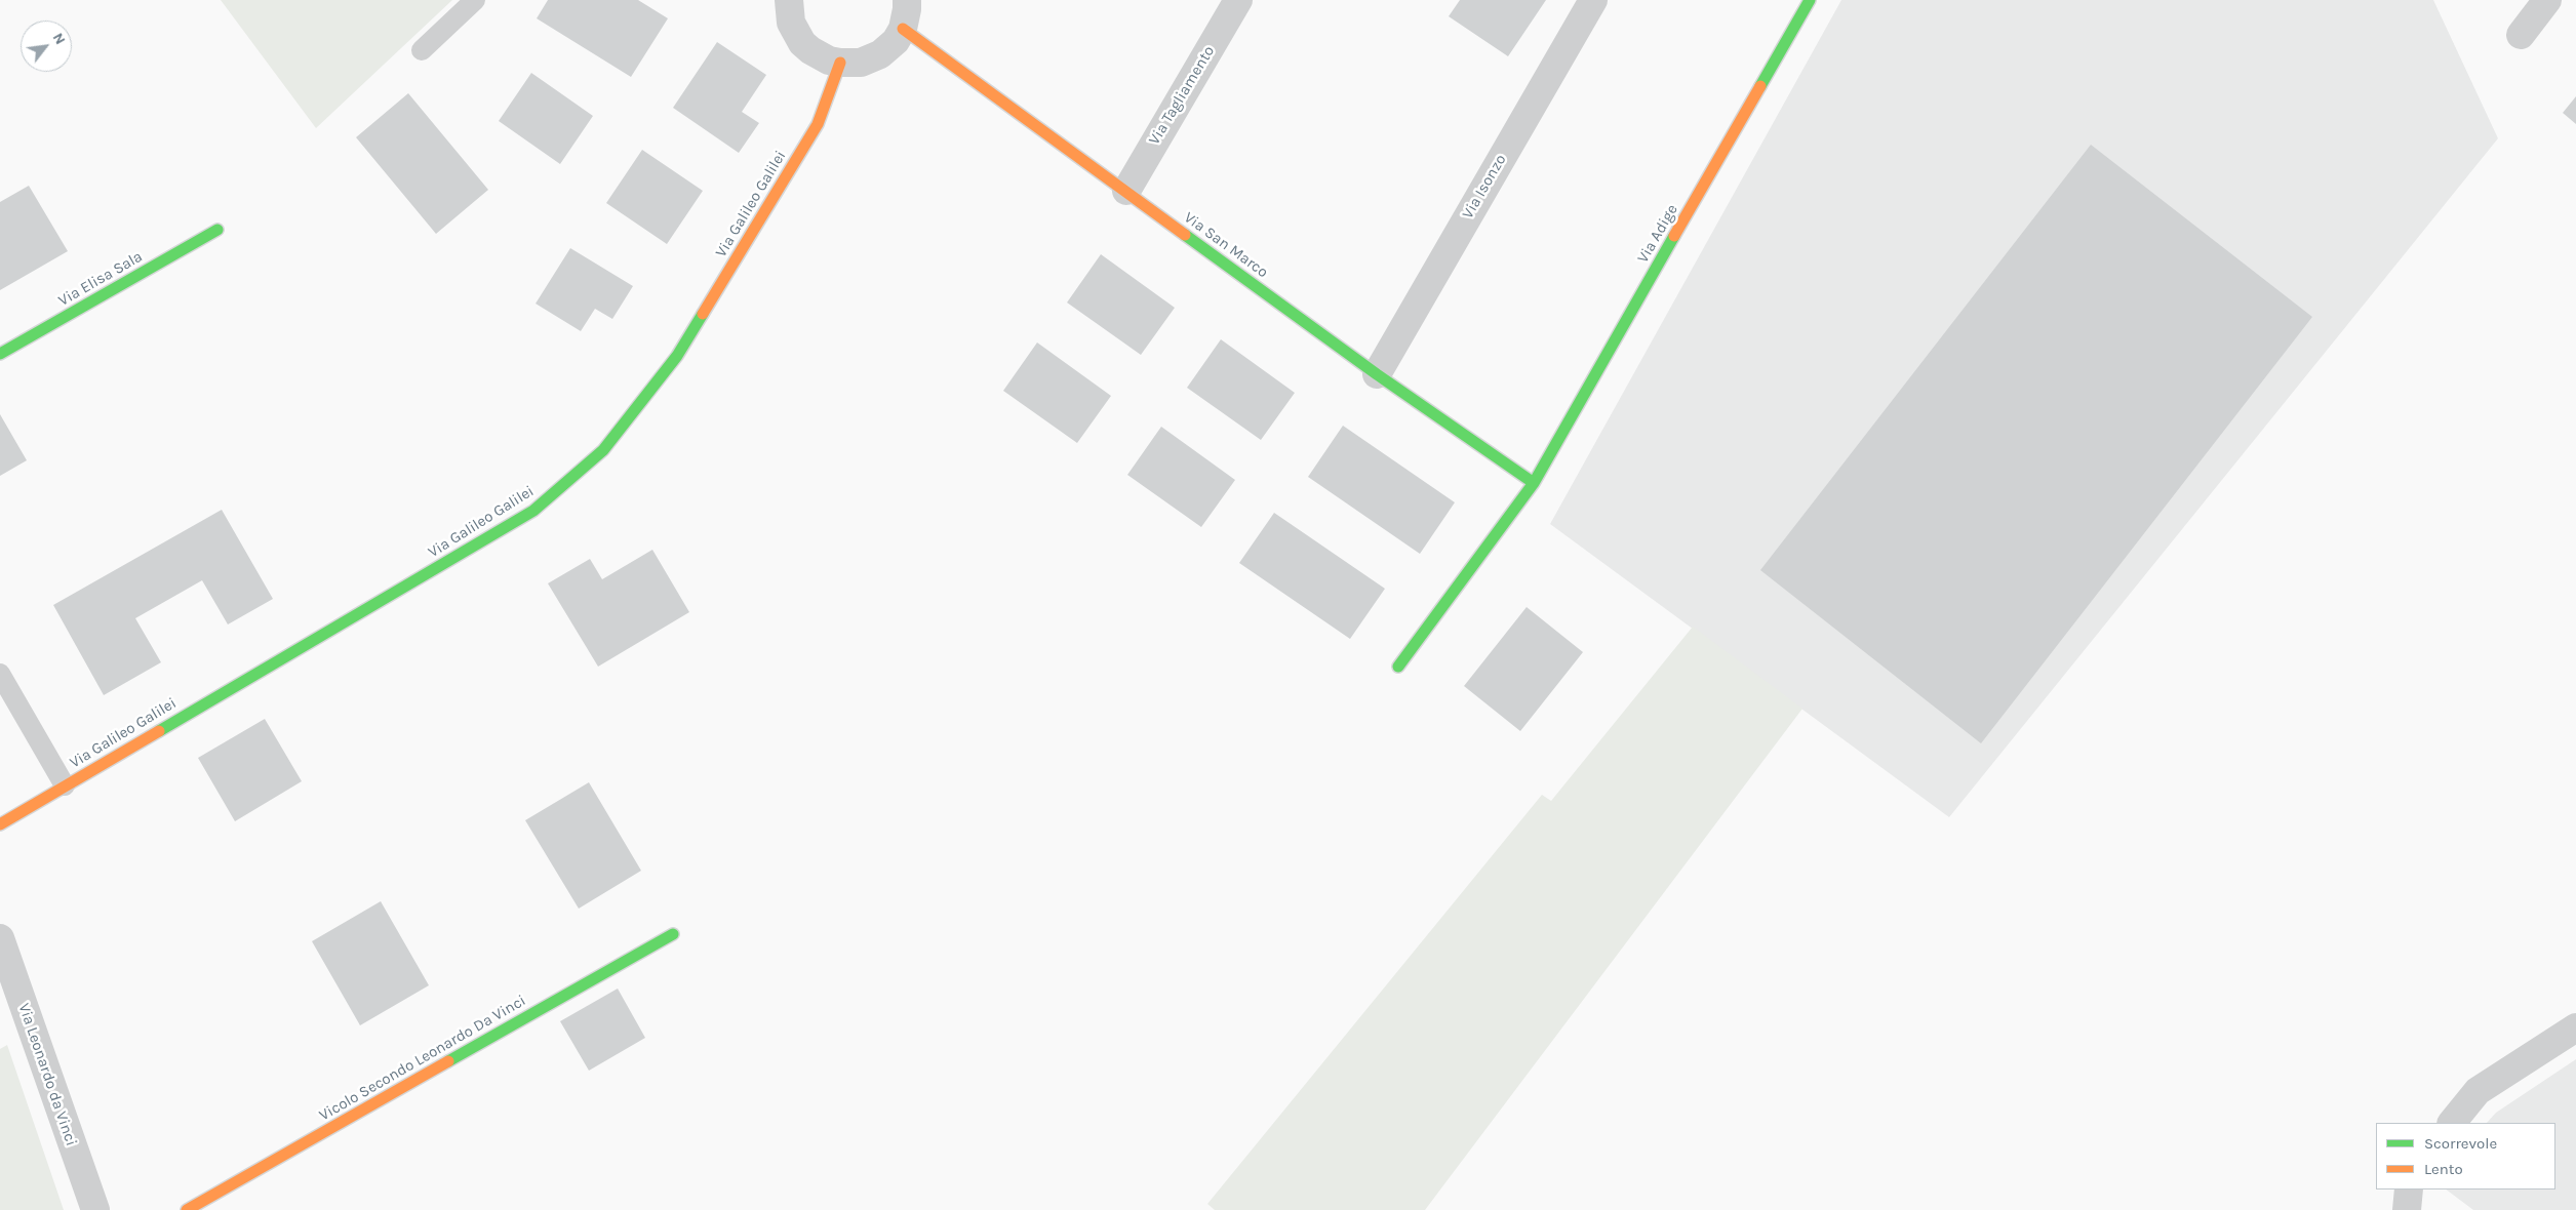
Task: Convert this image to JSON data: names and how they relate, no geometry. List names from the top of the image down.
{
  "streets": {
    "street": [
      "Via Tagliamento",
      "Via Isonzo",
      "Via Galileo Galilei",
      "Via Adige",
      "Via San Marco",
      "Via Elisa Sala",
      "Vicolo Secondo Leonardo Da Vinci",
      "Via Leonardo da Vinci"
    ]
  },
  "crossings": [
    ["Via Tagliamento", "Via San Marco"],
    ["Via Isonzo", "Via San Marco"],
    ["Via Adige", "Via San Marco"]
  ],
  "legend": ["Scorrevole", "Lento"],
  "north": "top right"
}
